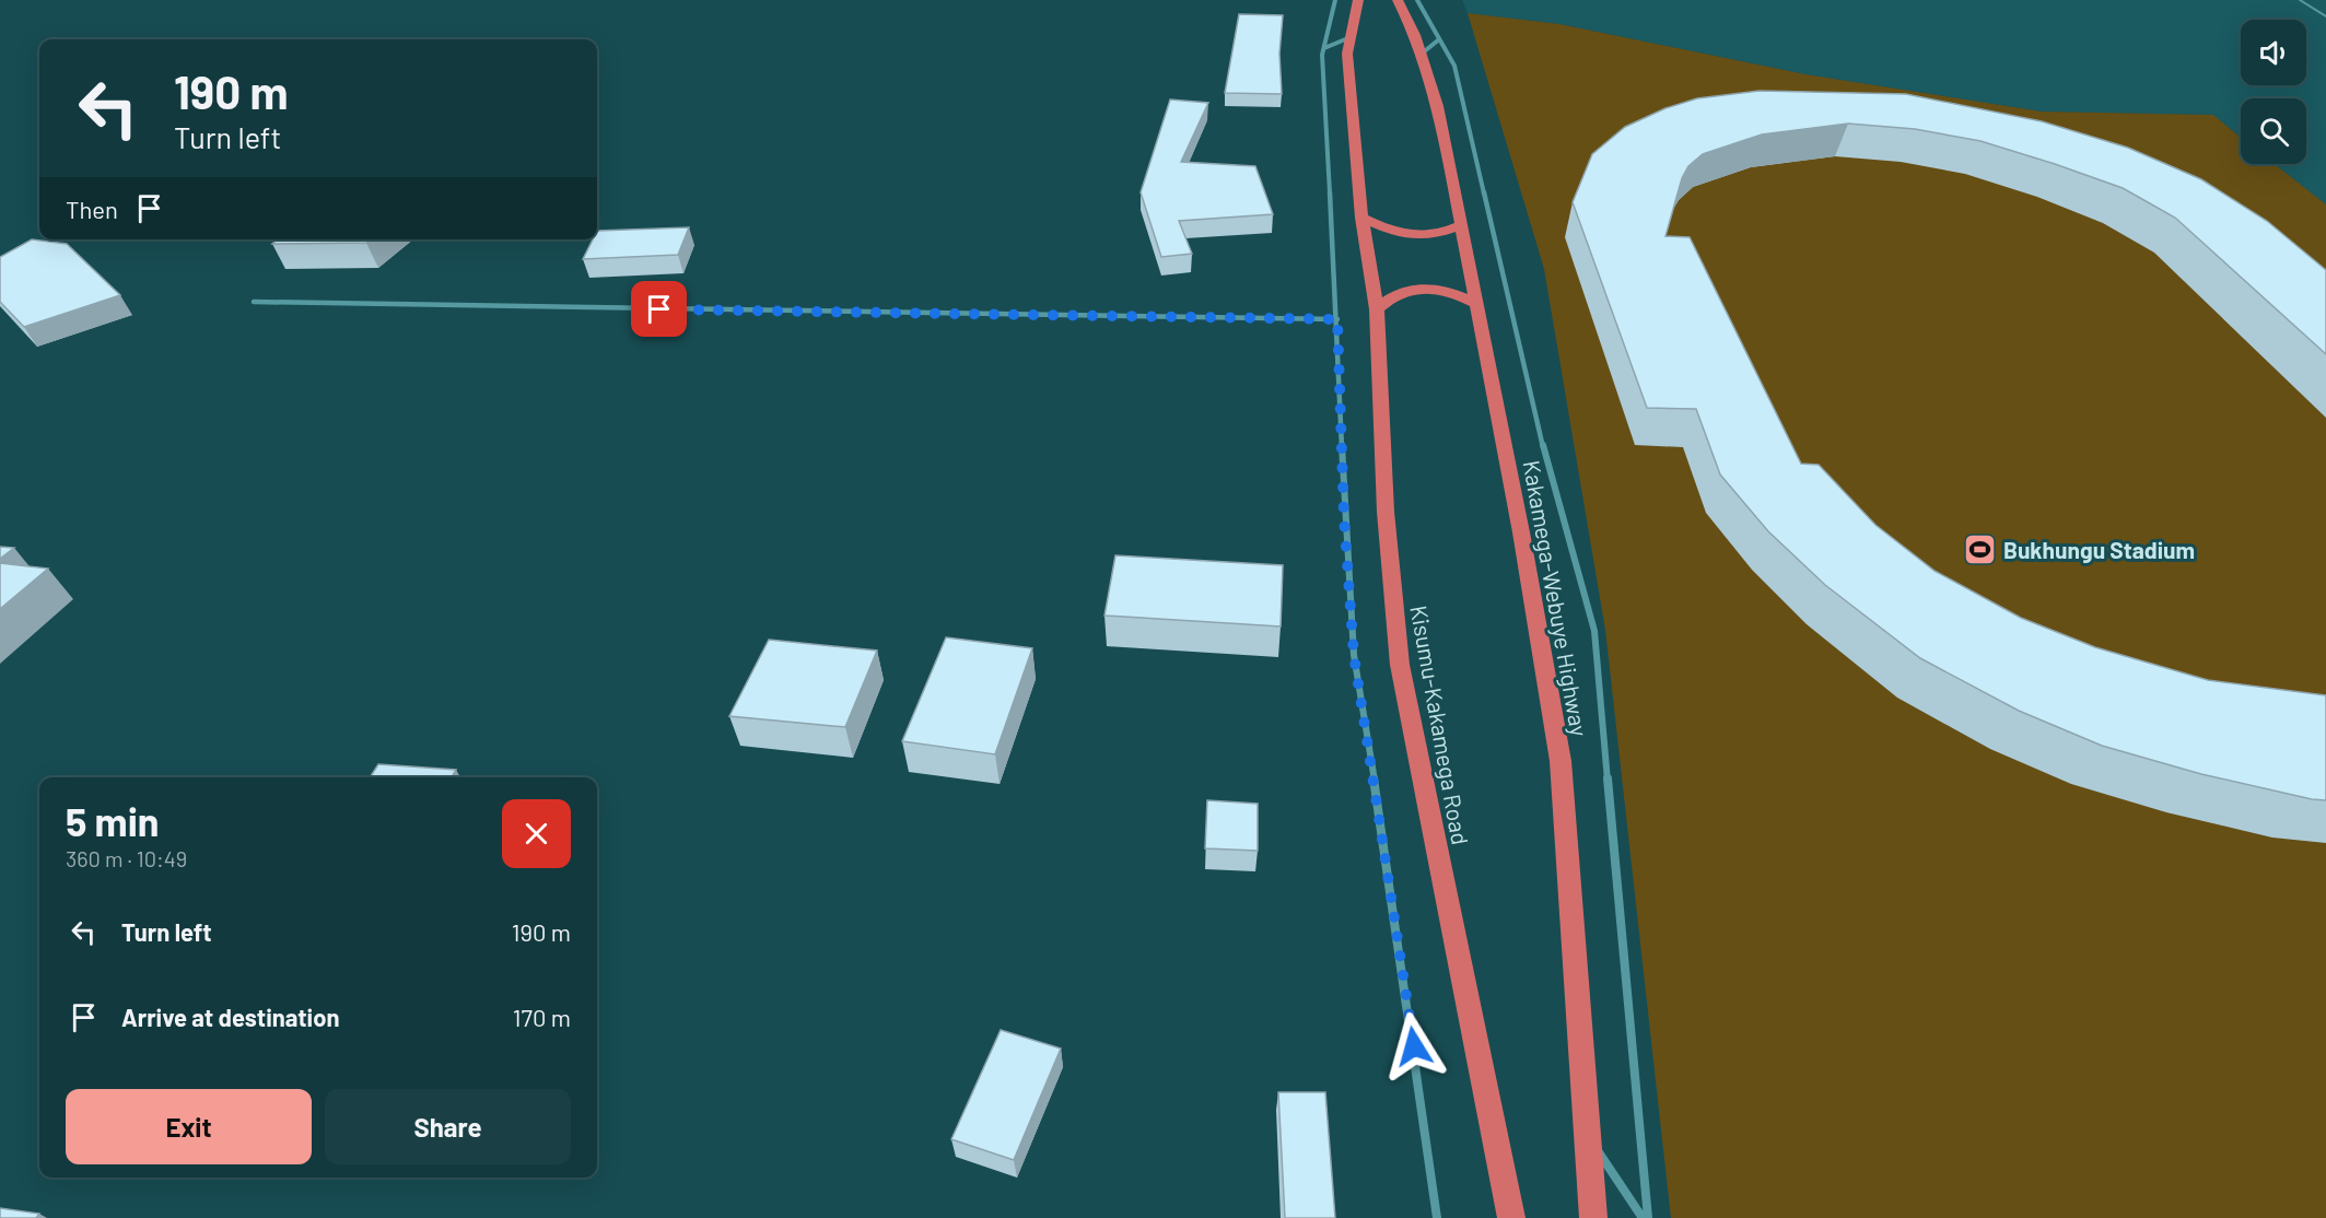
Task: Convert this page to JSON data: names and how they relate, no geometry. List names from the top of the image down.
{
  "streets": {
    "highway": ["Kakamega-Webuye Highway", "Kisumu-Kakamega Road"]
  },
  "places": {
    "sports": ["Bukhungu Stadium"]
  },
  "page": {
    "turn": ["190 m", "Turn left"],
    "then": "Then",
    "heading": ["5 min", "360 m · 10:49"],
    "list": [
      {
        "name": "Turn left",
        "value": "190 m"
      },
      {
        "name": "Arrive at destination",
        "value": "170 m"
      }
    ],
    "buttons": ["Exit", "Share"]
  }
}
